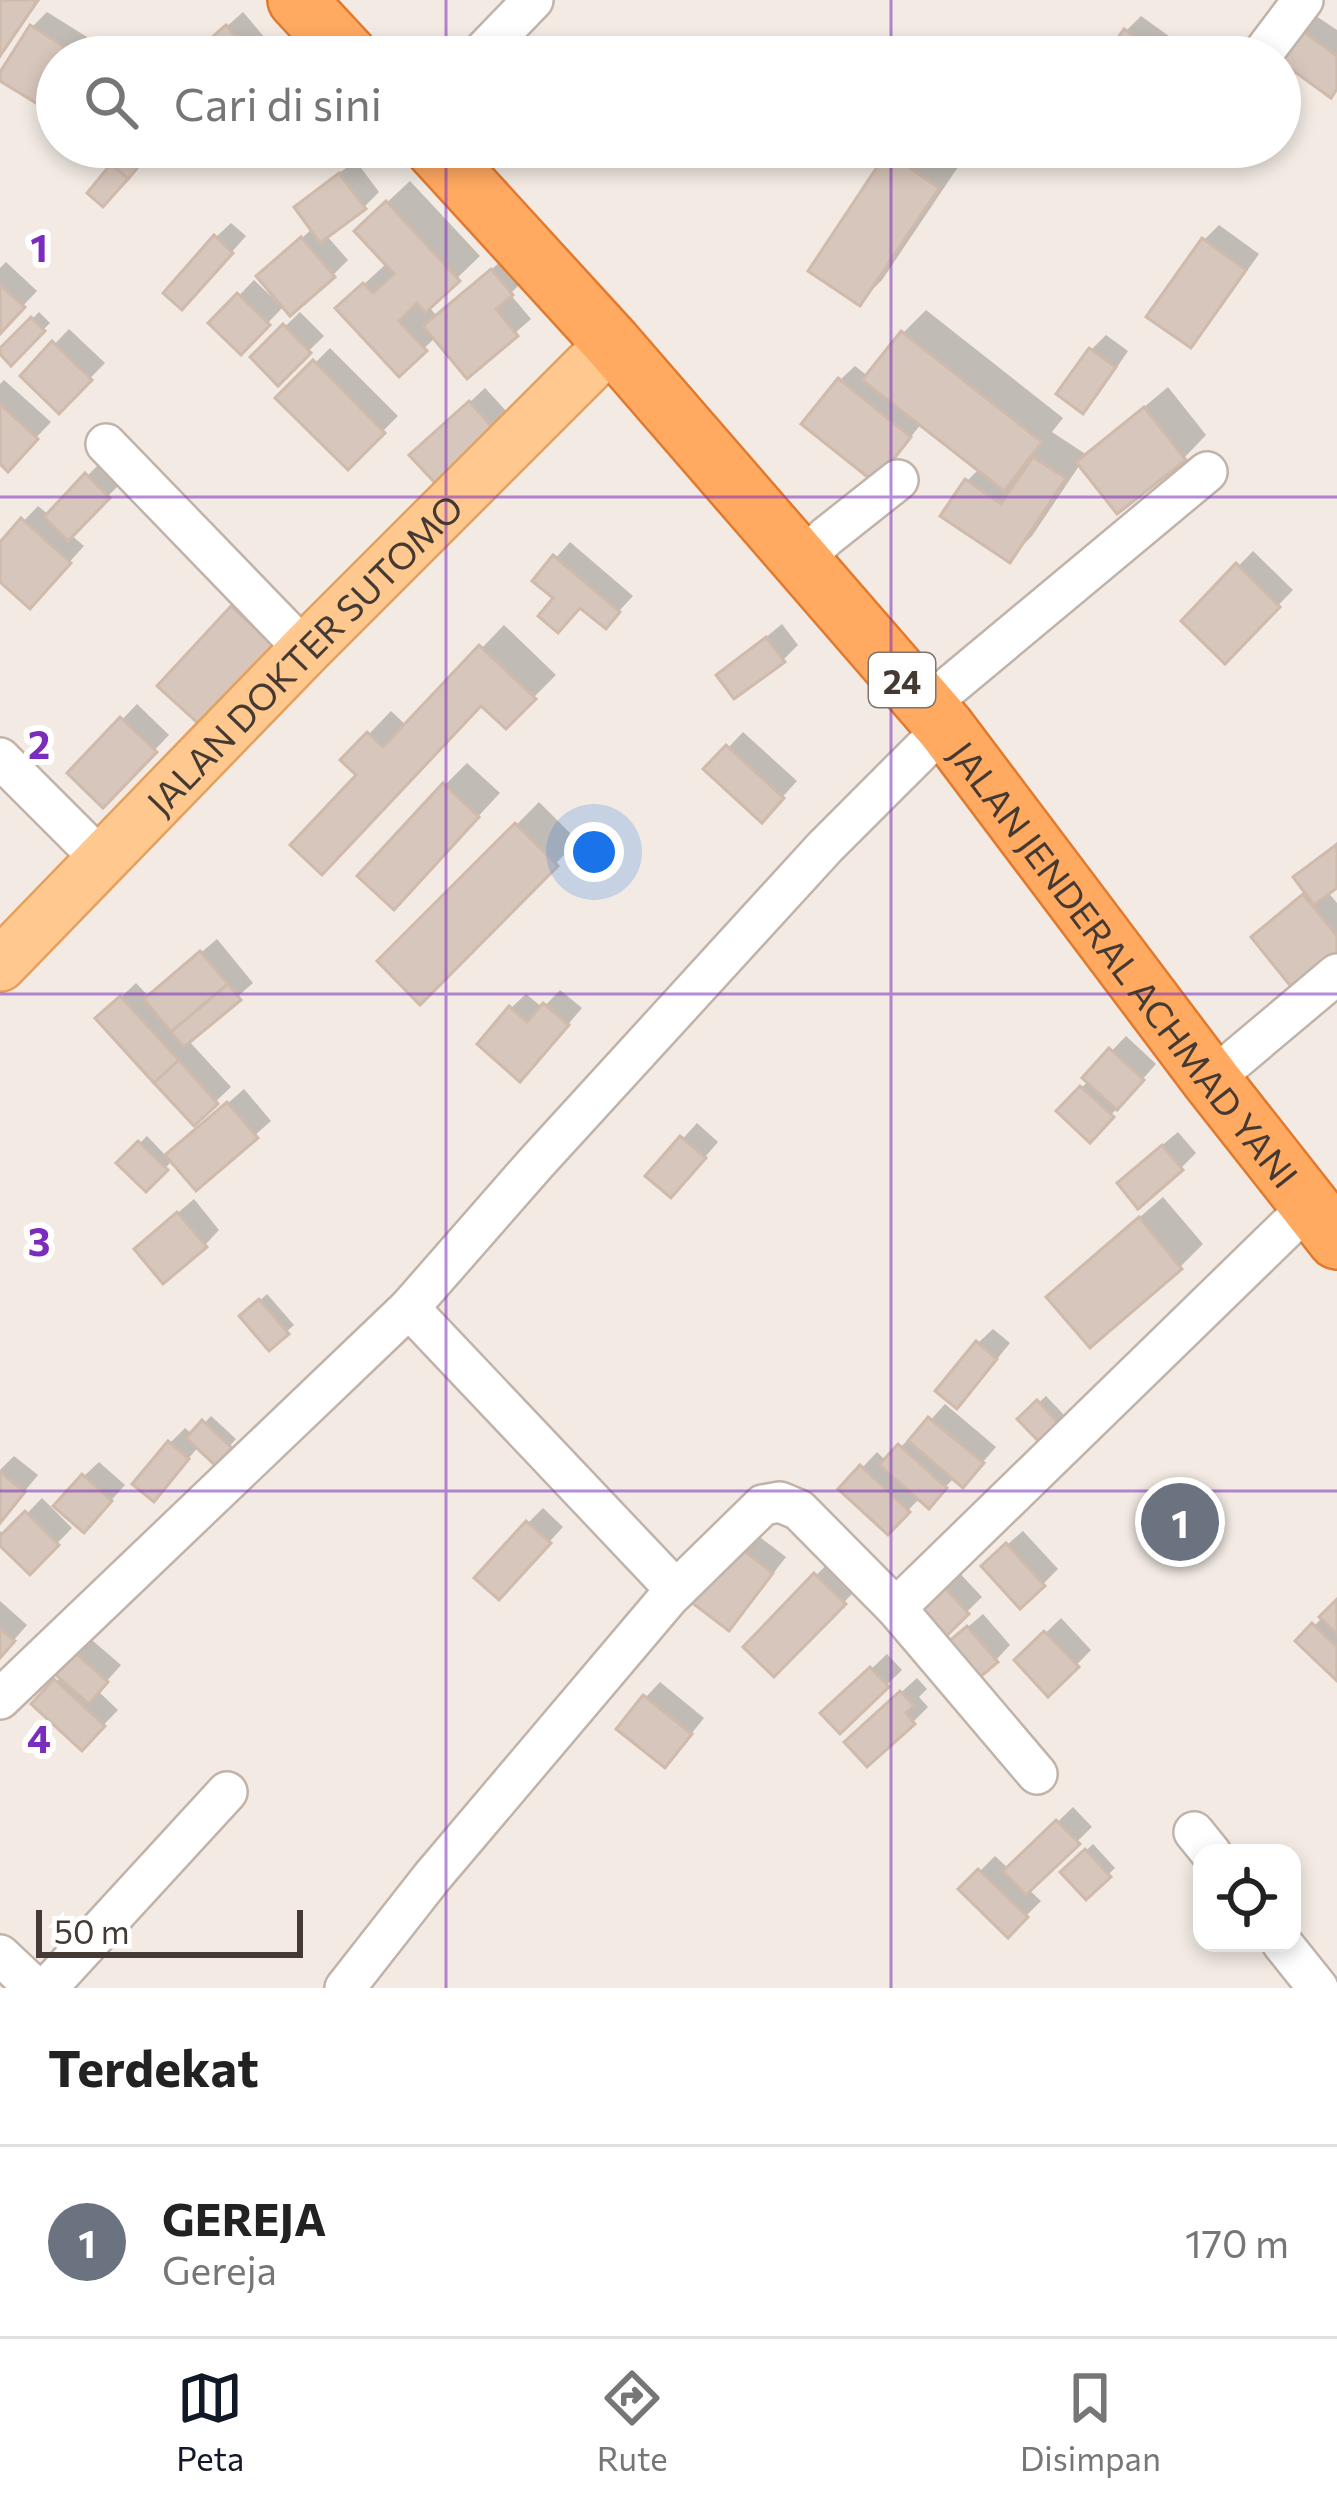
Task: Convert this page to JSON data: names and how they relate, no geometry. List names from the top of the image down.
{
  "streets": {
    "highway": ["24", "JALAN JENDERAL ACHMAD YANI"],
    "main road": ["JALAN DOKTER SUTOMO"]
  },
  "crossings": [
    ["JALAN DOKTER SUTOMO", "JALAN JENDERAL ACHMAD YANI"]
  ],
  "scale_bar": "50 m",
  "page": {
    "search": "Cari di sini",
    "pins": "1",
    "scale": "50 m",
    "heading": "Terdekat",
    "list": [
      {
        "mark": "1",
        "name": "GEREJA",
        "note": "Gereja",
        "value": "170 m"
      }
    ],
    "nav": ["Peta", "Rute", "Disimpan"]
  },
  "grid": {
    "rows": [
      "1",
      "2",
      "3",
      "4"
    ]
  }
}
